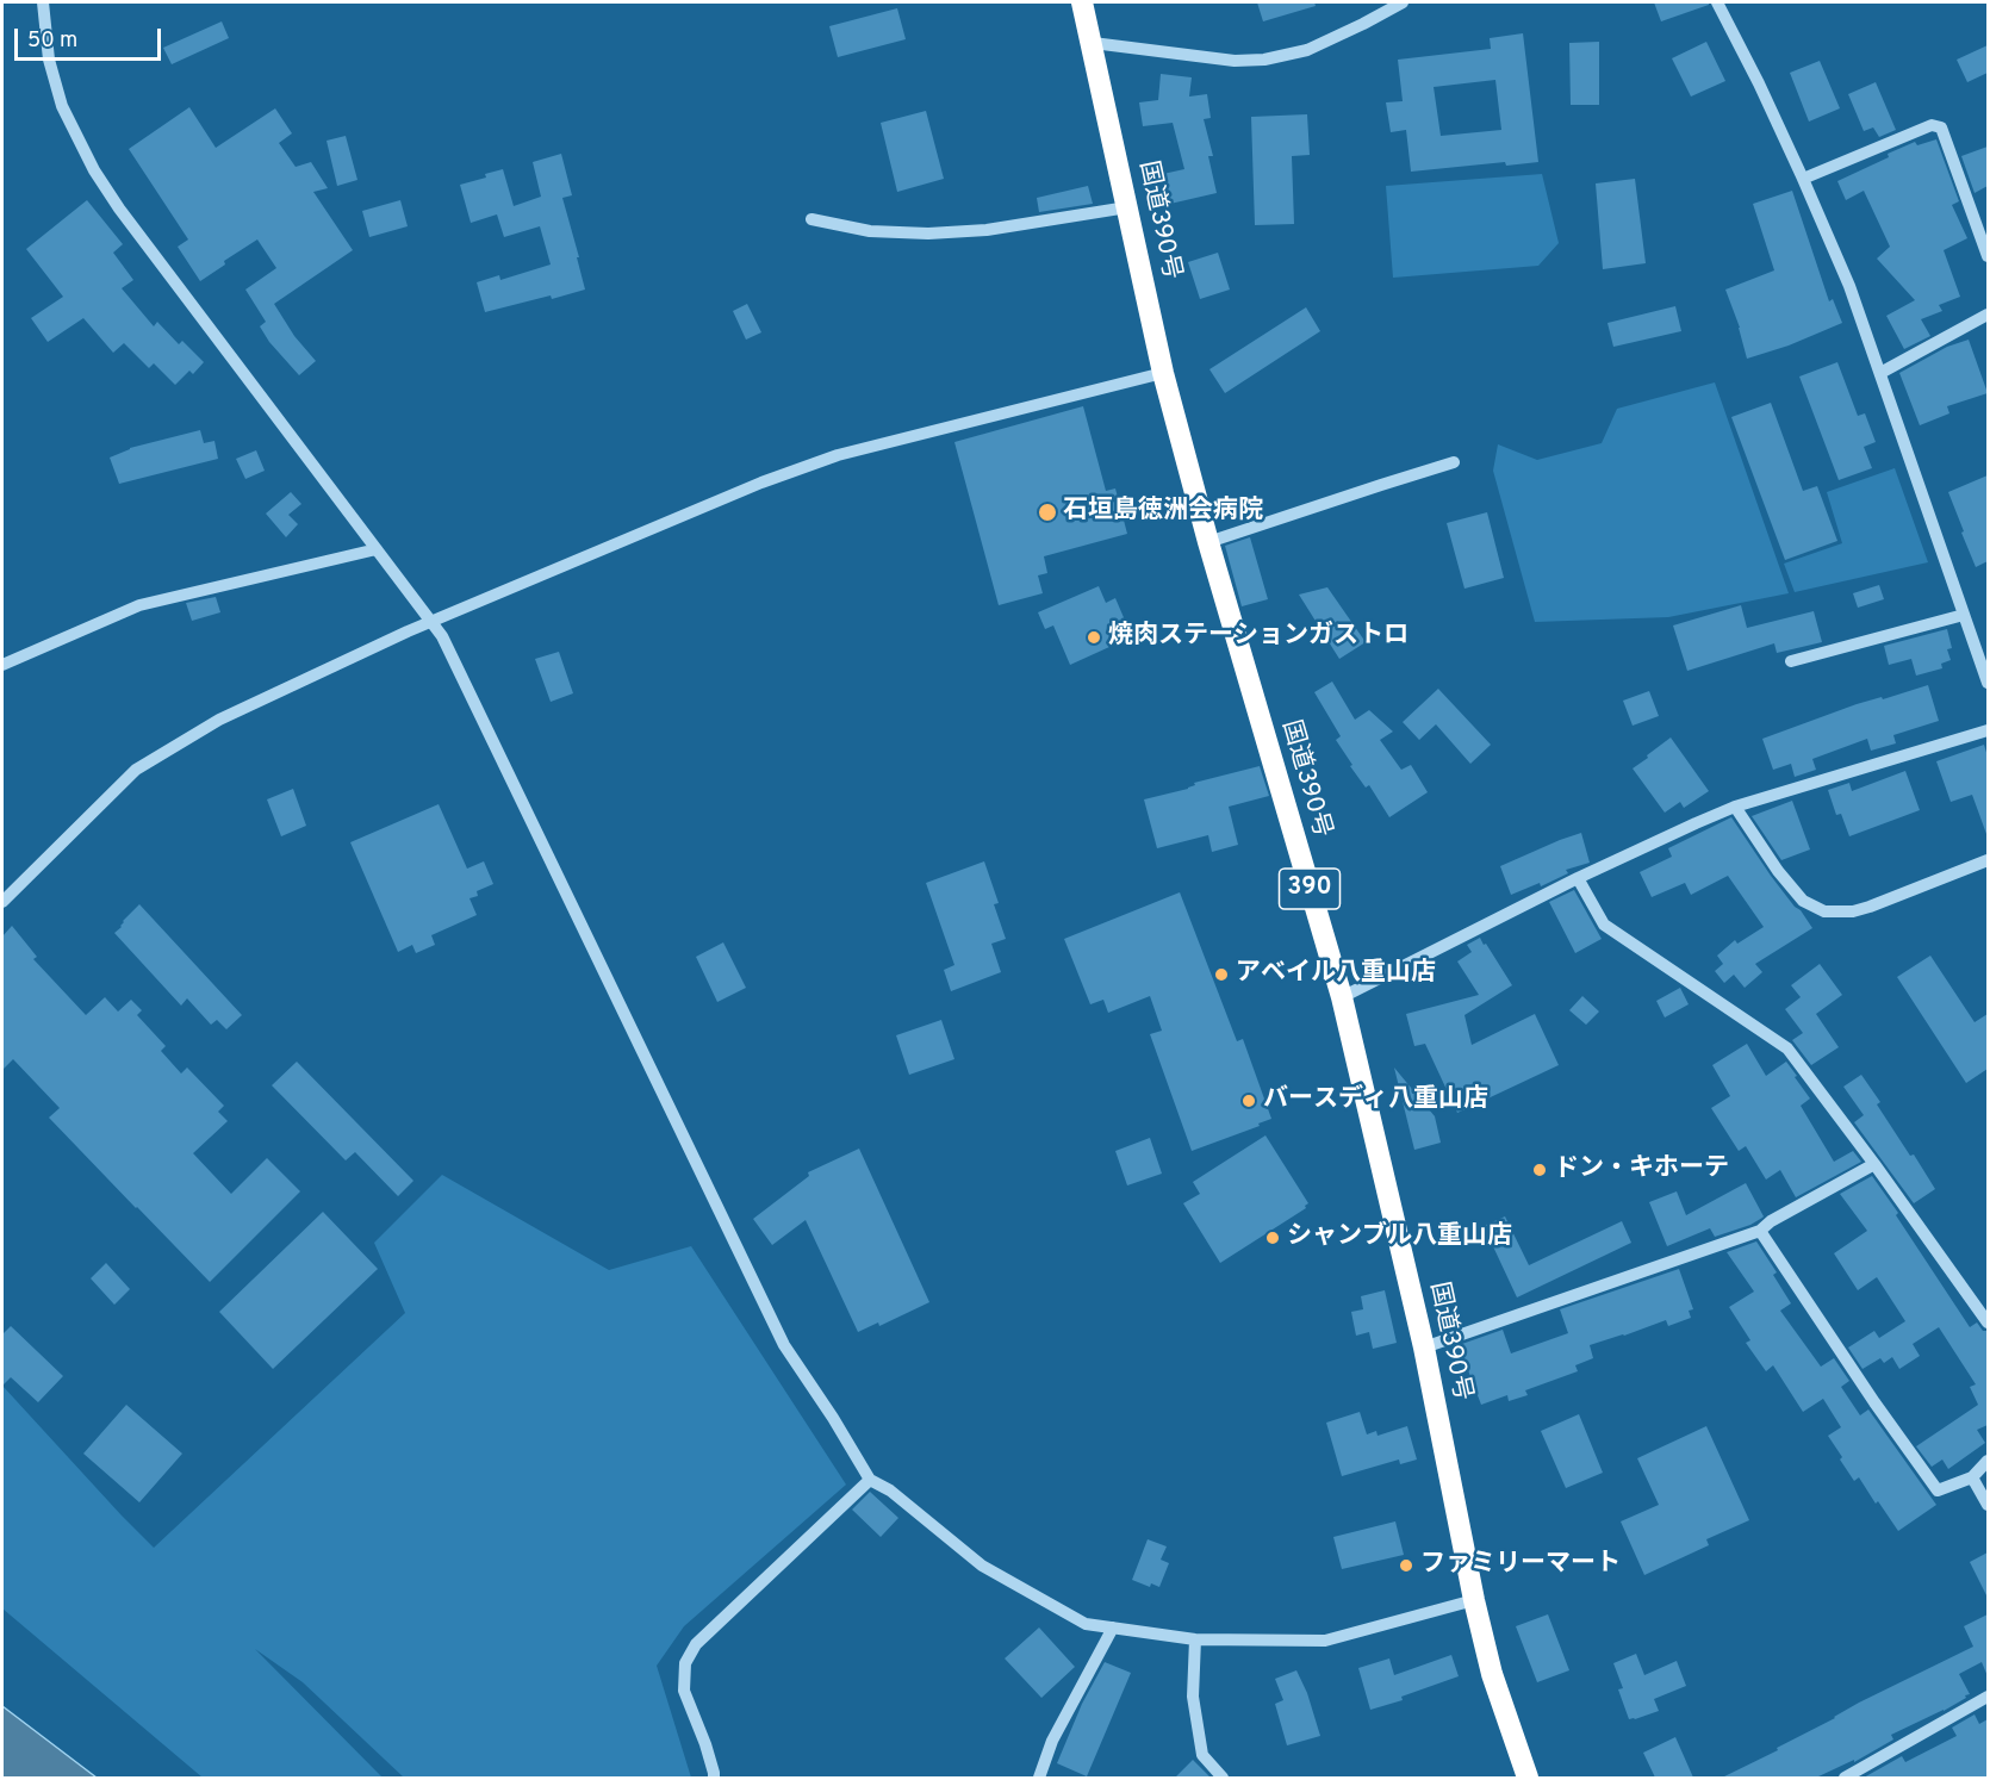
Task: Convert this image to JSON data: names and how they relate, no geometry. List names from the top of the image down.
{
  "streets": {
    "highway": ["国道390号", "390"]
  },
  "places": [
    "石垣島徳洲会病院",
    "焼肉ステーションガストロ",
    "アベイル八重山店",
    "バースディ八重山店",
    "ドン・キホーテ",
    "シャンブル八重山店",
    "ファミリーマート"
  ],
  "scale_bar": "50 m"
}
